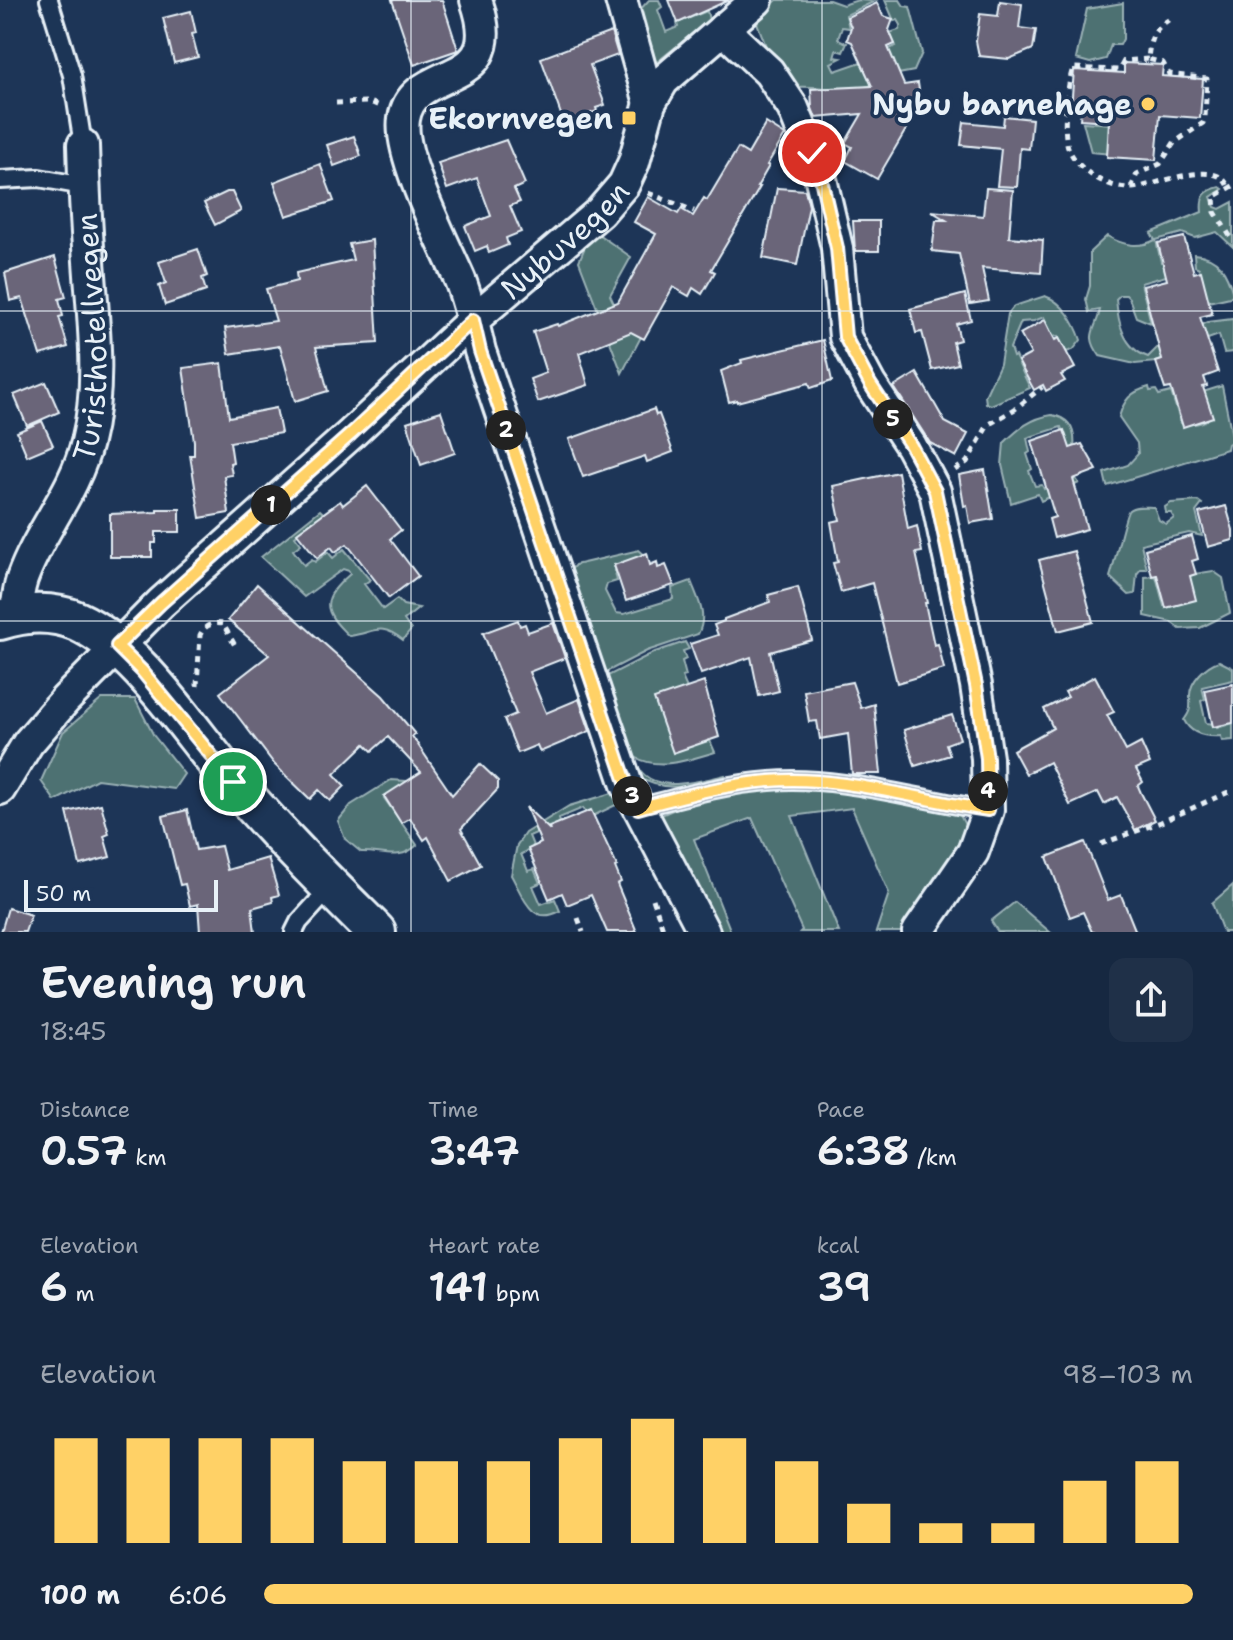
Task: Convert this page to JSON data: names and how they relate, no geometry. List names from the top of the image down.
{
  "streets": {
    "street": ["Nybuvegen", "Turisthotellvegen"]
  },
  "places": {
    "other": ["Nybu barnehage"],
    "transit": ["Ekornvegen"]
  },
  "scale_bar": "50 m",
  "page": {
    "pins": [
      "5",
      "2",
      "1",
      "4",
      "3"
    ],
    "scale": "50 m",
    "heading": ["Evening run", "18:45"],
    "stats": [
      ["Distance", "0.57 km"],
      ["Time", "3:47"],
      ["Pace", "6:38 /km"],
      ["Elevation", "6 m"],
      ["Heart rate", "141 bpm"],
      ["kcal", "39"]
    ],
    "chart": ["Elevation", "98–103 m"],
    "list": [
      {
        "name": "100 m",
        "note": "6:06"
      }
    ]
  }
}
